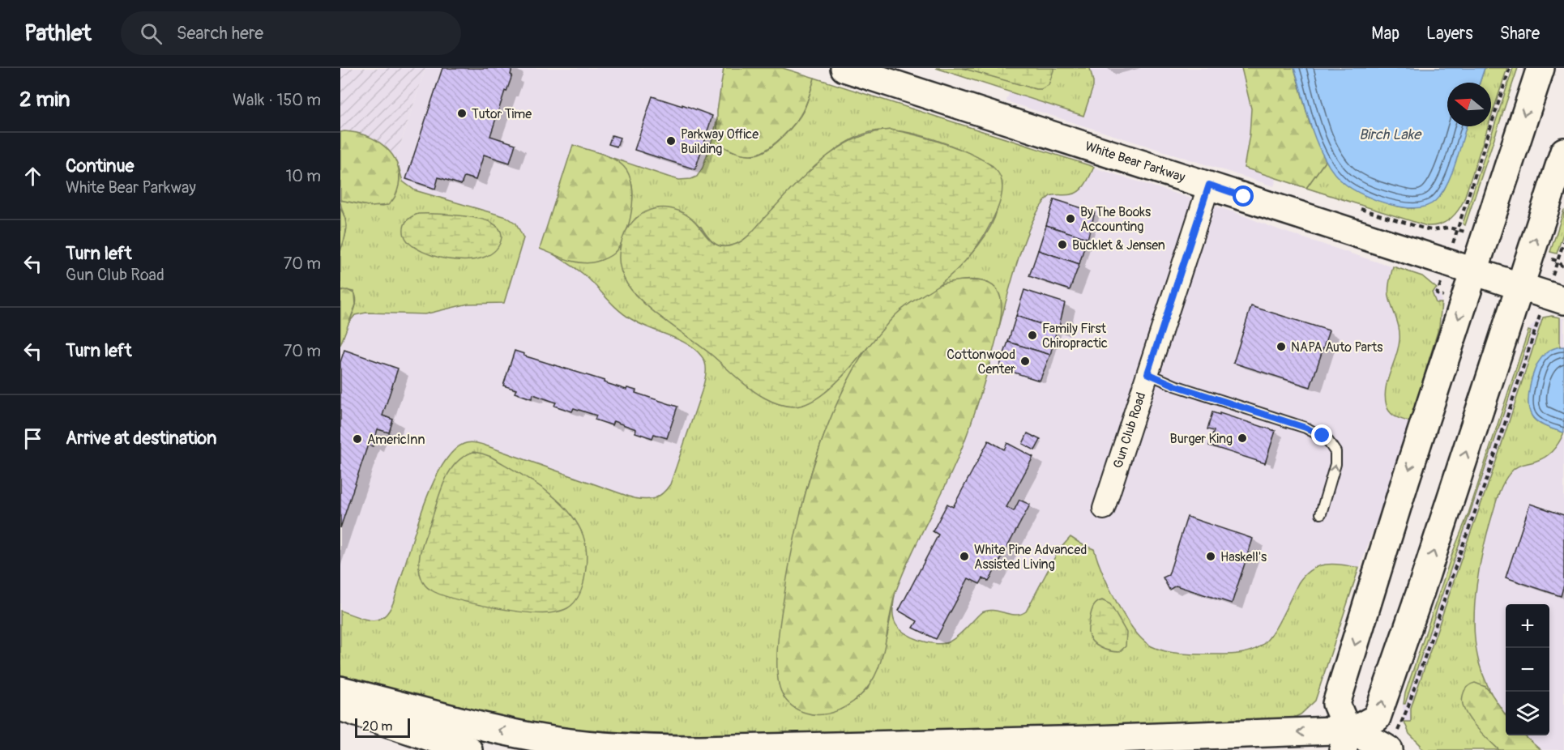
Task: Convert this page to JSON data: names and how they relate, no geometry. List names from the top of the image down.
{
  "streets": {
    "main road": ["White Bear Parkway"],
    "street": ["Gun Club Road"]
  },
  "crossings": [
    ["White Bear Parkway", "Gun Club Road"]
  ],
  "water": ["Birch Lake"],
  "places": [
    "Tutor Time",
    "Parkway Office Building",
    "By The Books Accounting",
    "Bucklet & Jensen",
    "Family First Chiropractic",
    "NAPA Auto Parts",
    "Cottonwood Center",
    "Burger King",
    "AmericInn",
    "White Pine Advanced Assisted Living",
    "Haskell's"
  ],
  "scale_bar": "20 m",
  "north": "left",
  "page": {
    "header": "Pathlet",
    "search": "Search here",
    "nav": ["Map", "Layers", "Share"],
    "heading": ["2 min", "Walk · 150 m"],
    "list": [
      ["Continue", "White Bear Parkway", "10 m"],
      ["Turn left", "Gun Club Road", "70 m"],
      ["Turn left", "70 m"],
      "Arrive at destination"
    ],
    "map_buttons": ["+", "−"],
    "scale": "20 m"
  }
}
